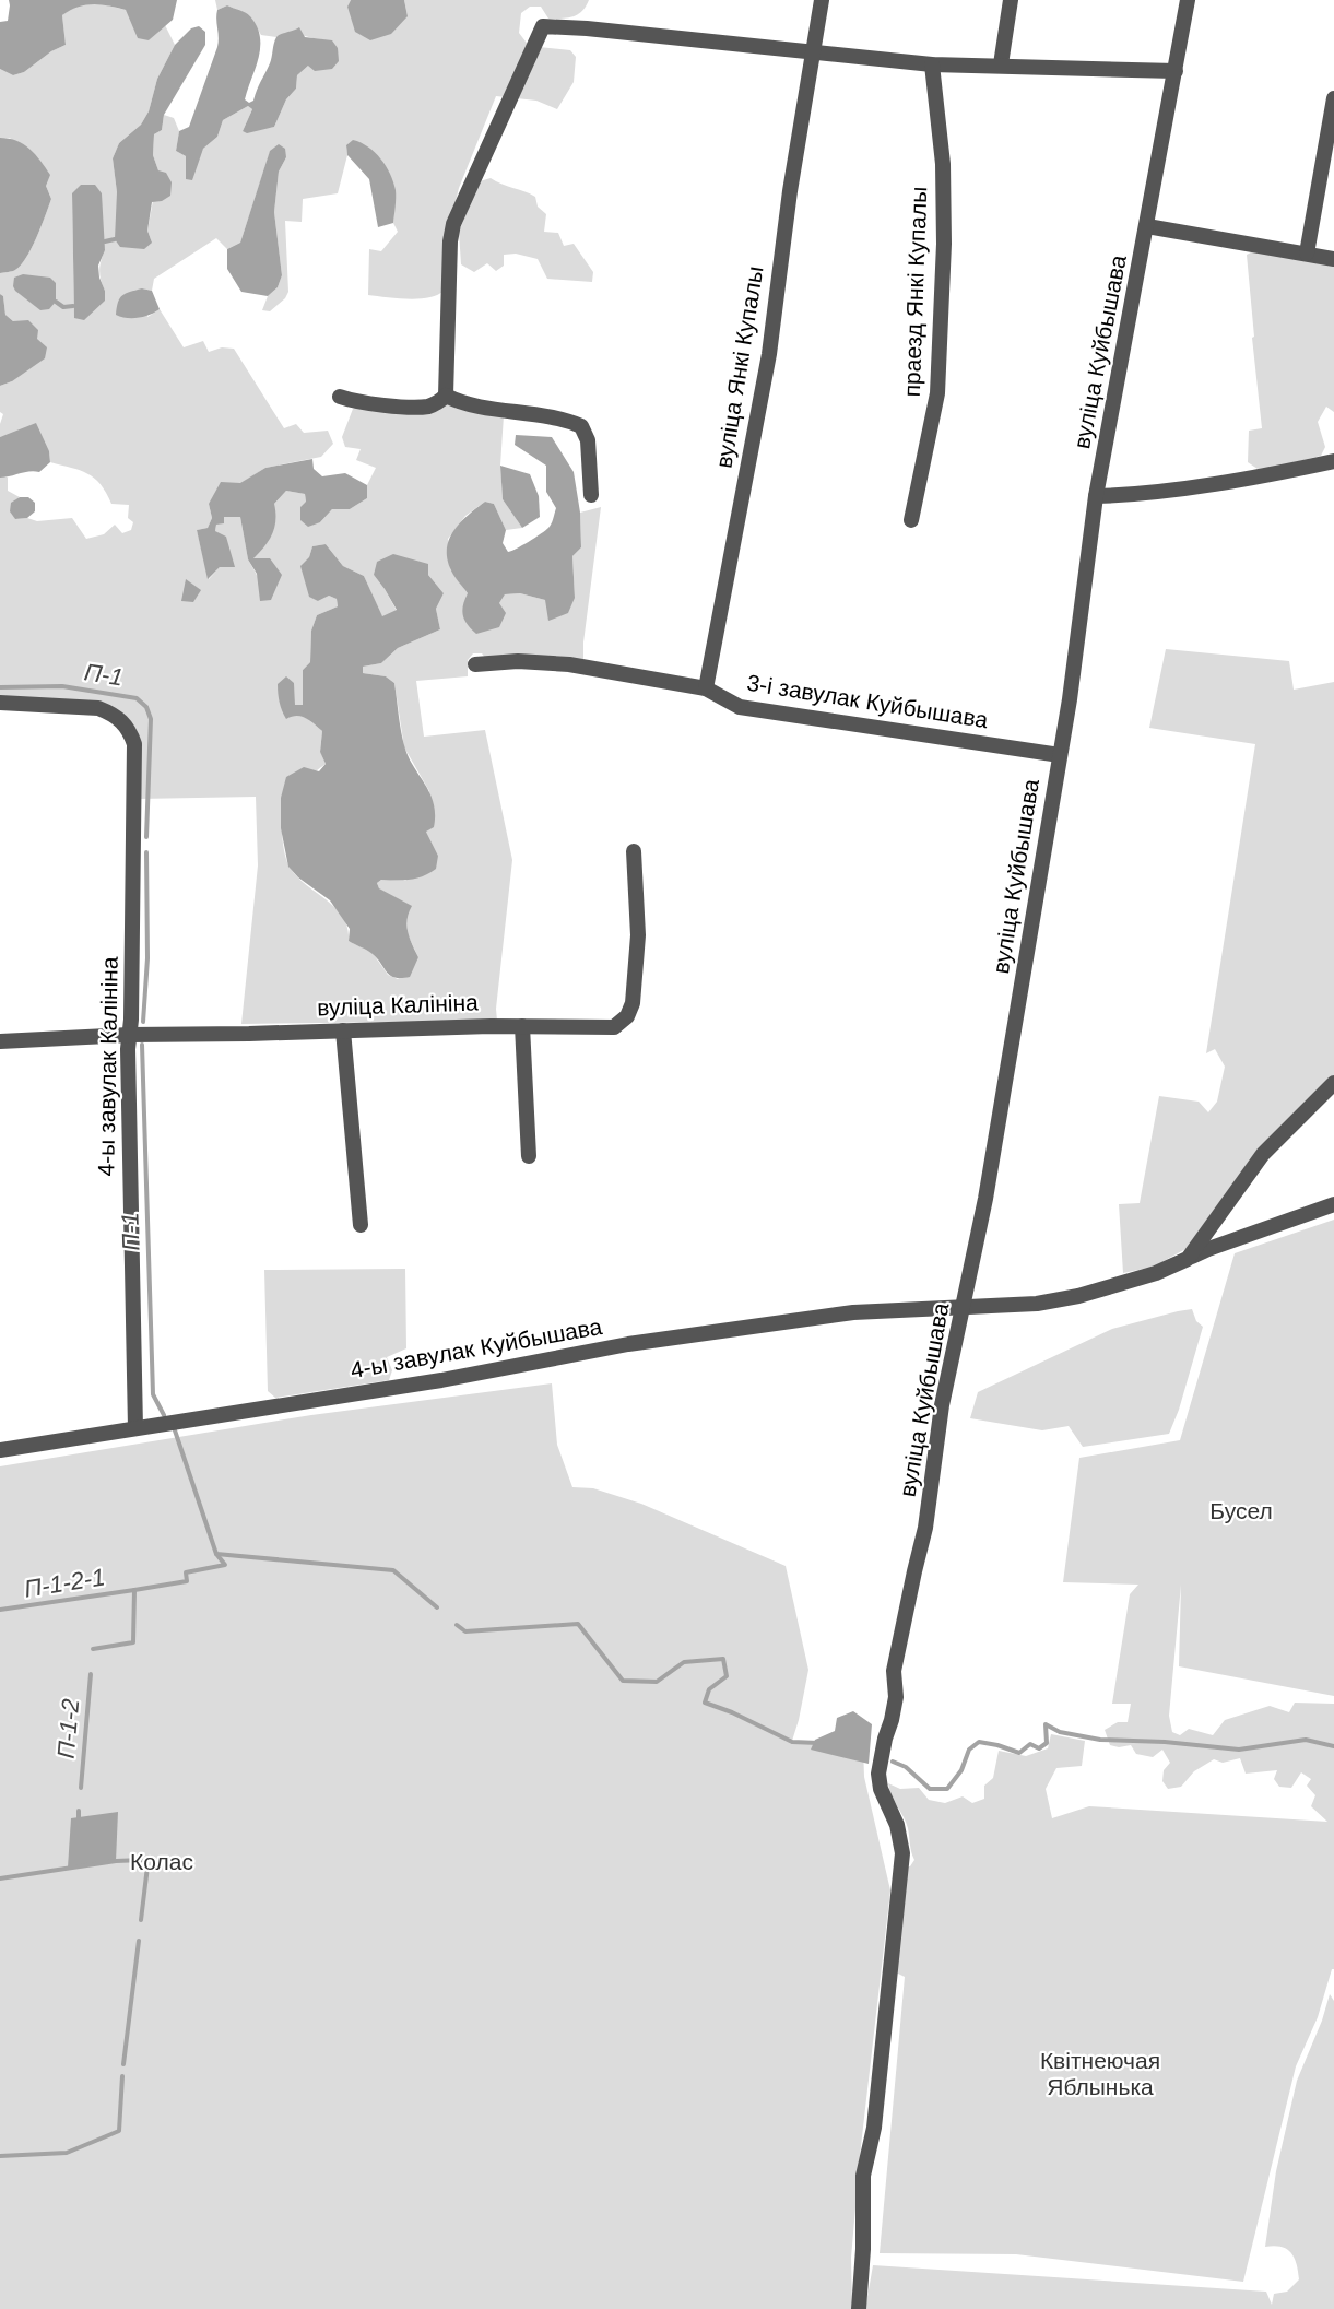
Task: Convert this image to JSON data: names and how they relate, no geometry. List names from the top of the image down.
{
  "streets": {
    "street": [
      "праезд Янкі Купалы",
      "вуліца Куйбышава",
      "вуліца Янкі Купалы",
      "3-і завулак Куйбышава",
      "вуліца Калініна",
      "4-ы завулак Калініна",
      "4-ы завулак Куйбышава"
    ]
  },
  "crossings": [
    ["вуліца Куйбышава", "3-і завулак Куйбышава"],
    ["вуліца Куйбышава", "4-ы завулак Куйбышава"],
    ["вуліца Янкі Купалы", "3-і завулак Куйбышава"],
    ["вуліца Калініна", "4-ы завулак Калініна"],
    ["4-ы завулак Калініна", "4-ы завулак Куйбышава"]
  ],
  "water": ["П-1", "П-1-2-1", "П-1-2"],
  "parks": ["Бусел", "Колас", "Квітнеючая Яблынька"]
}
